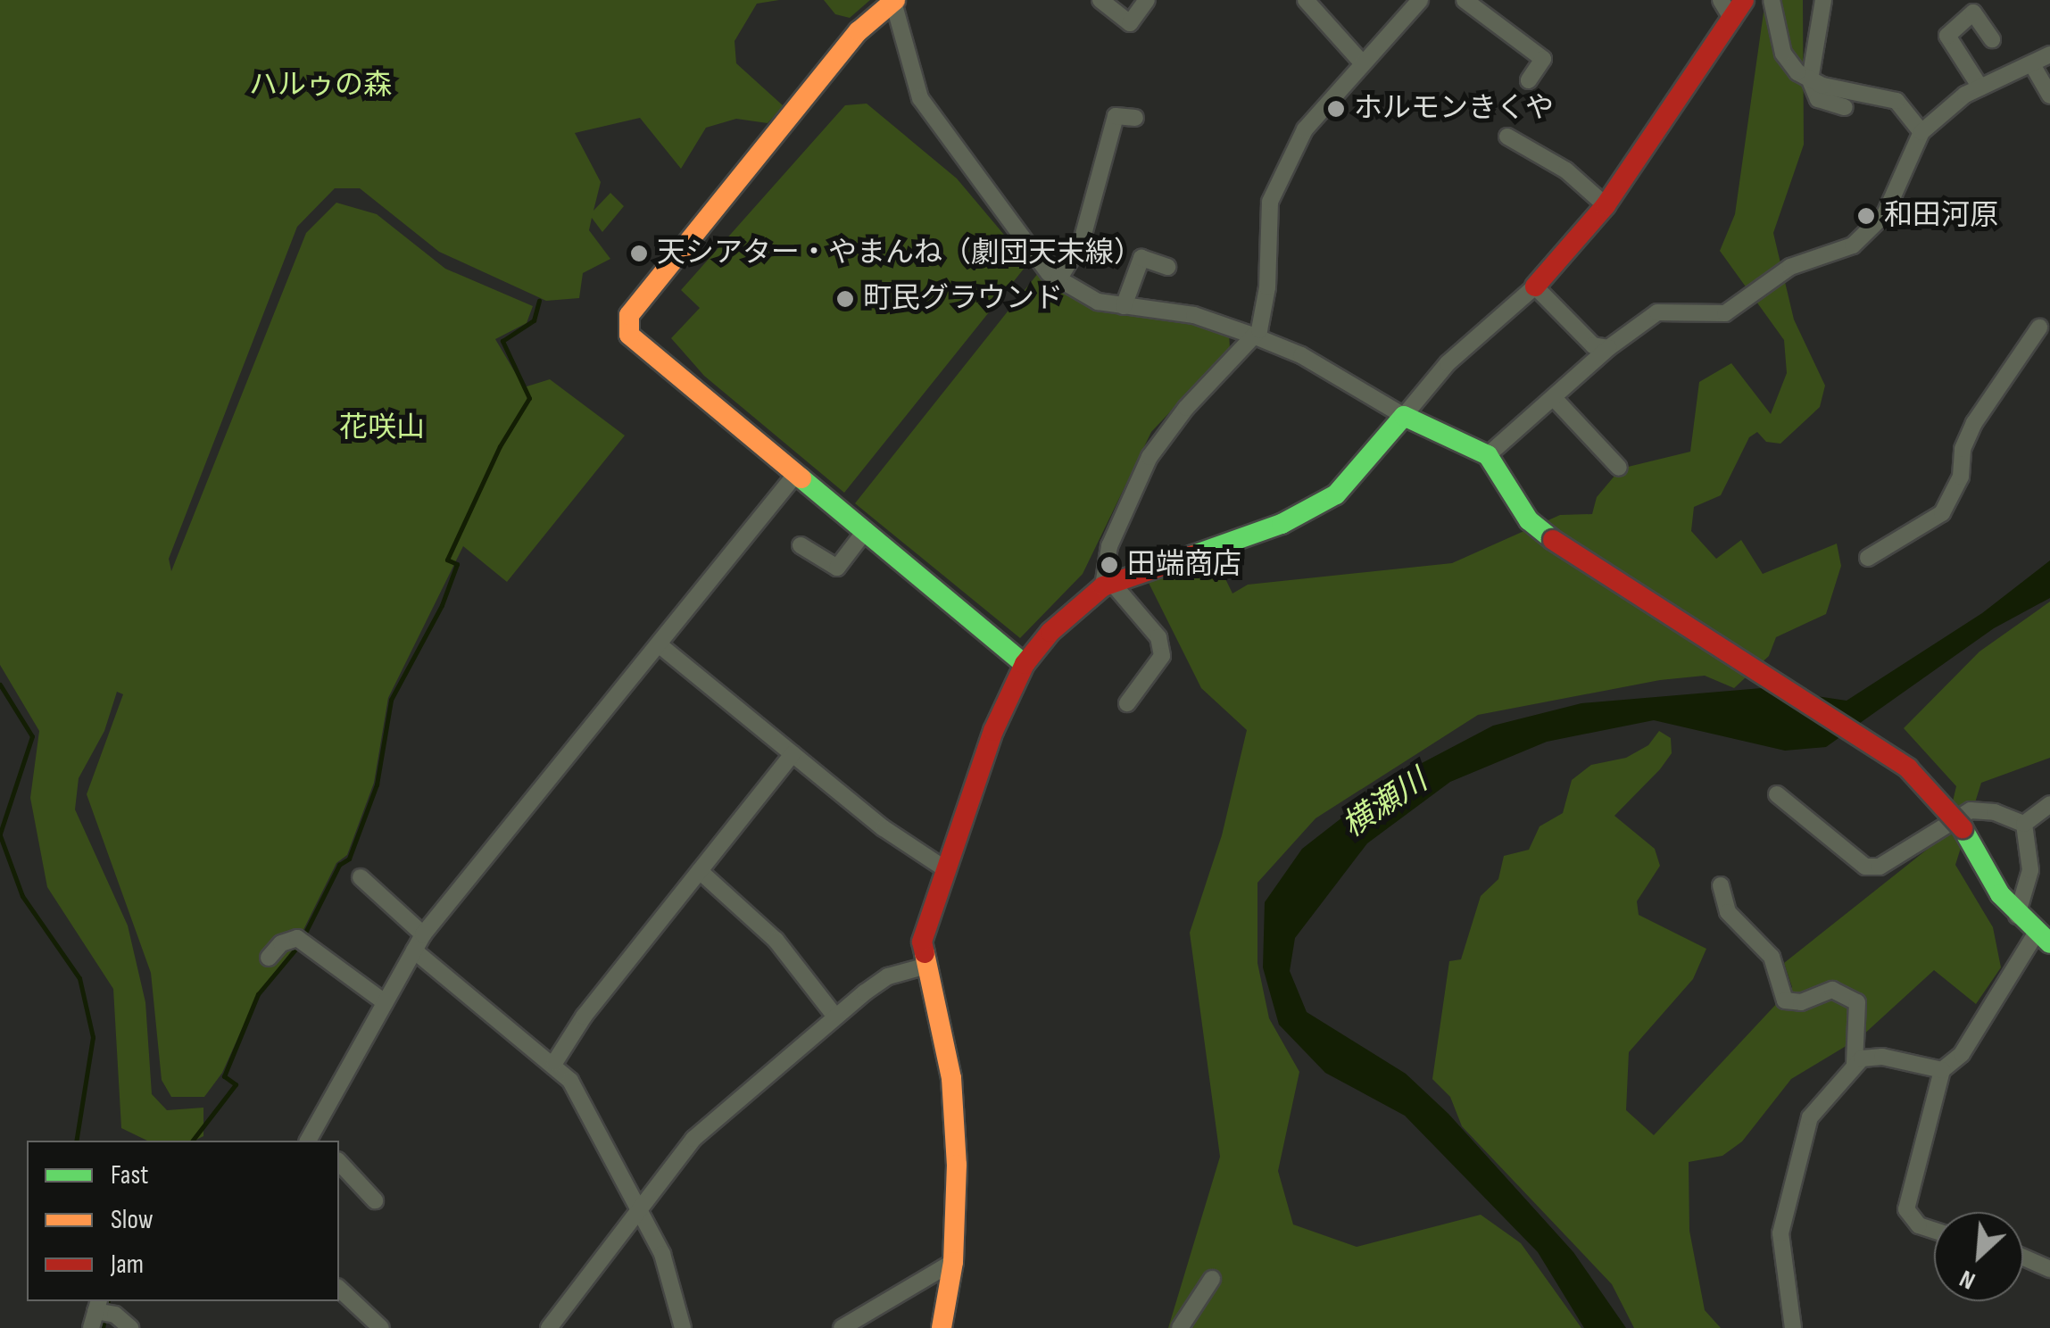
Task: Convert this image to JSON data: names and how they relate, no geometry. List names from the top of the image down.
{
  "water": ["横瀬川"],
  "parks": ["ハルゥの森", "花咲山"],
  "places": [
    "ホルモンきくや",
    "和田河原",
    "天シアター・やまんね（劇団天末線）",
    "町民グラウンド",
    "田端商店"
  ],
  "legend": ["Fast", "Slow", "Jam"],
  "north": "bottom left"
}
